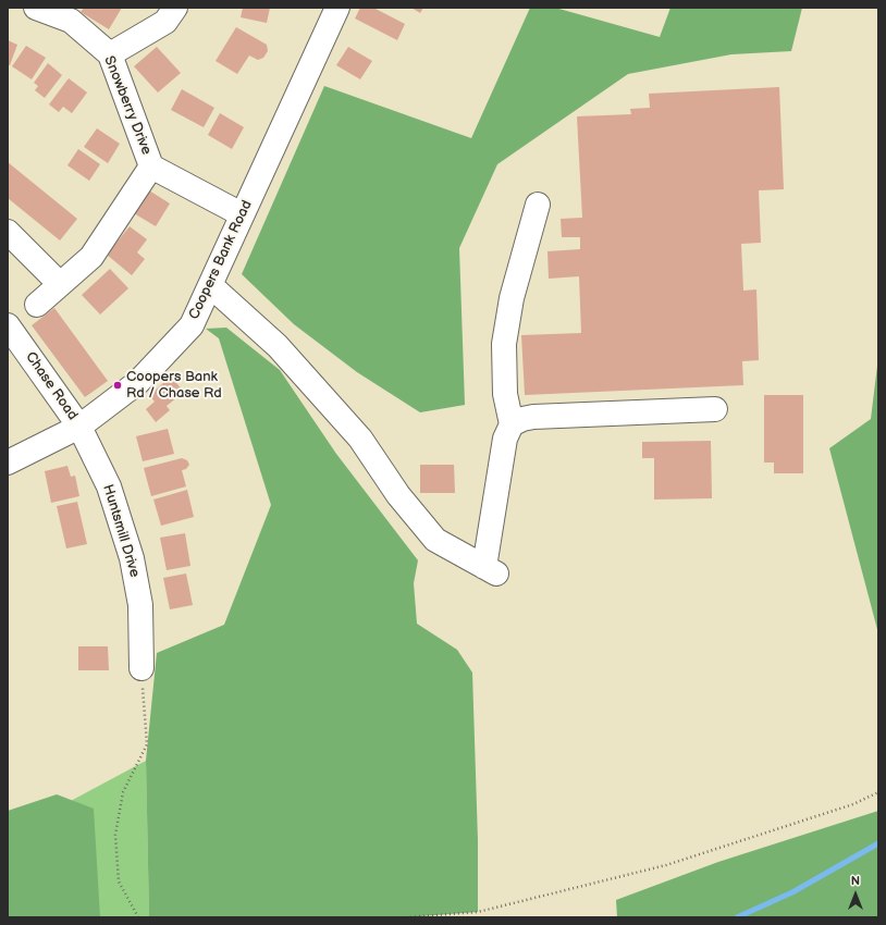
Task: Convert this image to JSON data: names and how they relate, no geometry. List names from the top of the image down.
{
  "streets": {
    "street": [
      "Snowberry Drive",
      "Coopers Bank Road",
      "Chase Road",
      "Huntsmill Drive"
    ]
  },
  "crossings": [
    ["Snowberry Drive", "Coopers Bank Road"],
    ["Coopers Bank Road", "Chase Road"],
    ["Coopers Bank Road", "Huntsmill Drive"],
    ["Chase Road", "Huntsmill Drive"]
  ],
  "places": ["Coopers Bank Rd / Chase Rd"],
  "north": "top"
}
